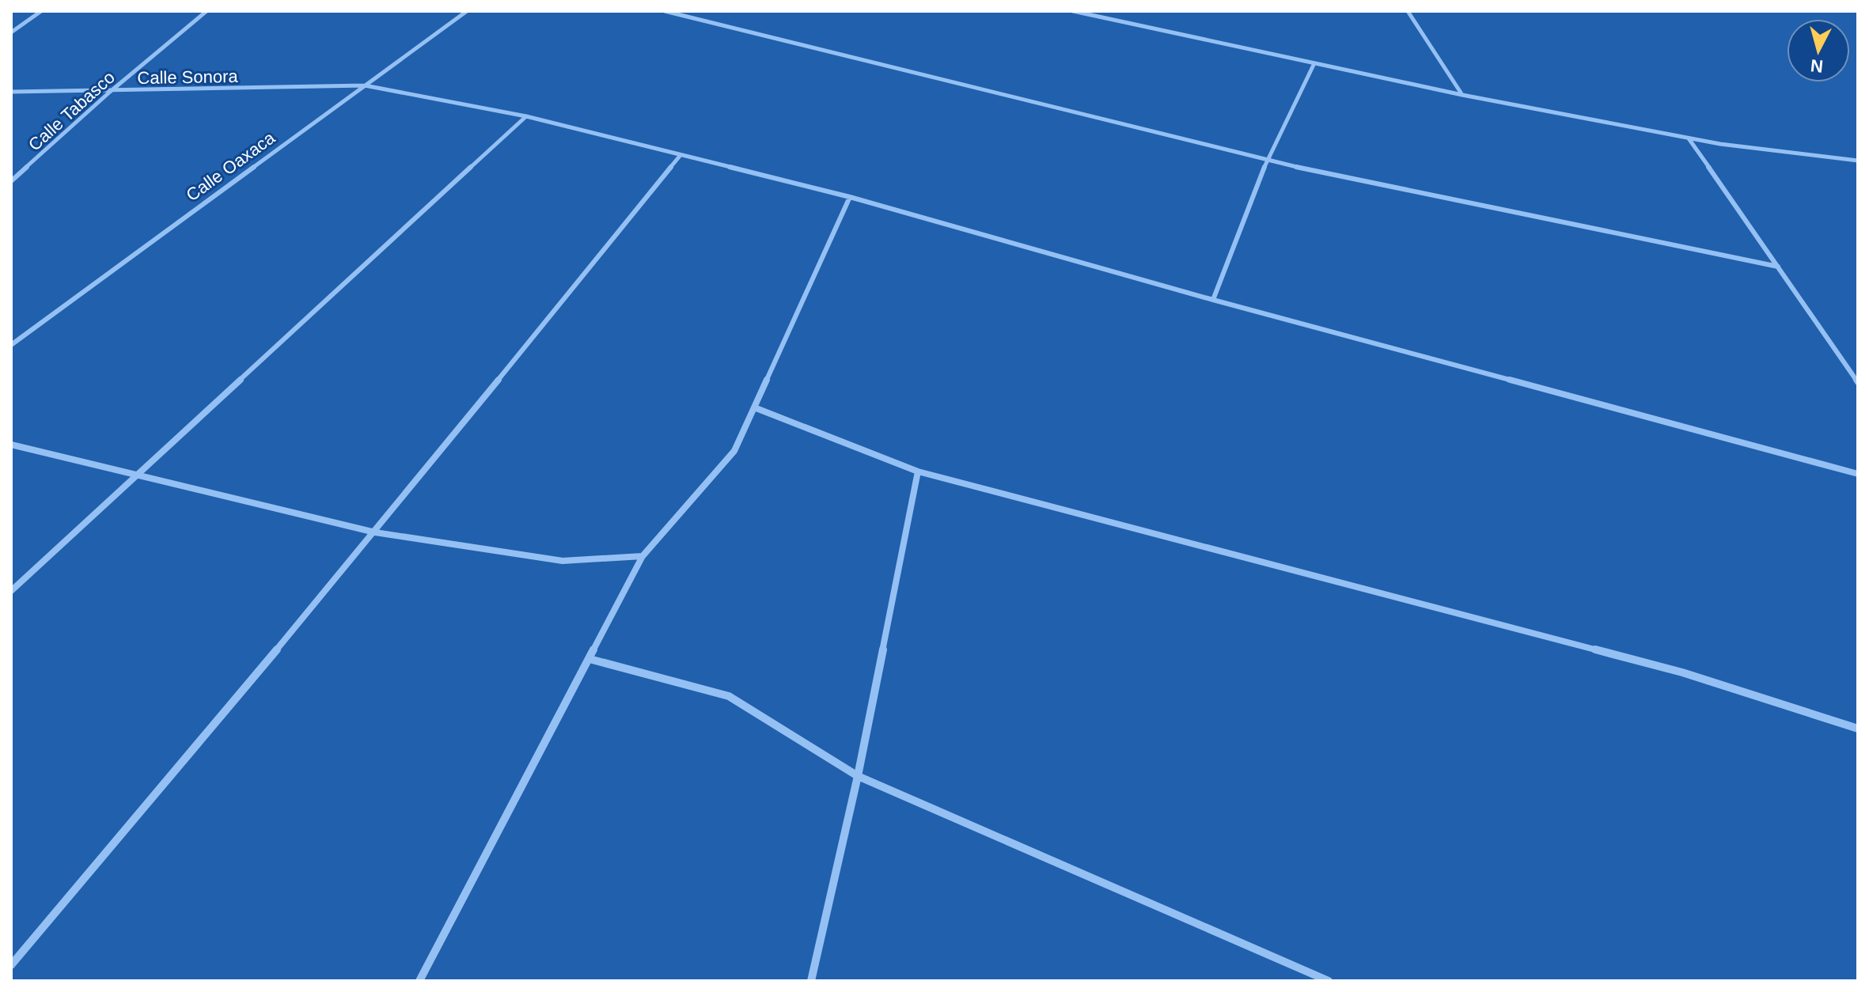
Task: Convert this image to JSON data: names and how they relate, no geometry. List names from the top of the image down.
{
  "streets": {
    "street": ["Calle Sonora", "Calle Tabasco", "Calle Oaxaca"]
  },
  "crossings": [
    ["Calle Sonora", "Calle Tabasco"],
    ["Calle Sonora", "Calle Oaxaca"]
  ],
  "north": "bottom"
}
